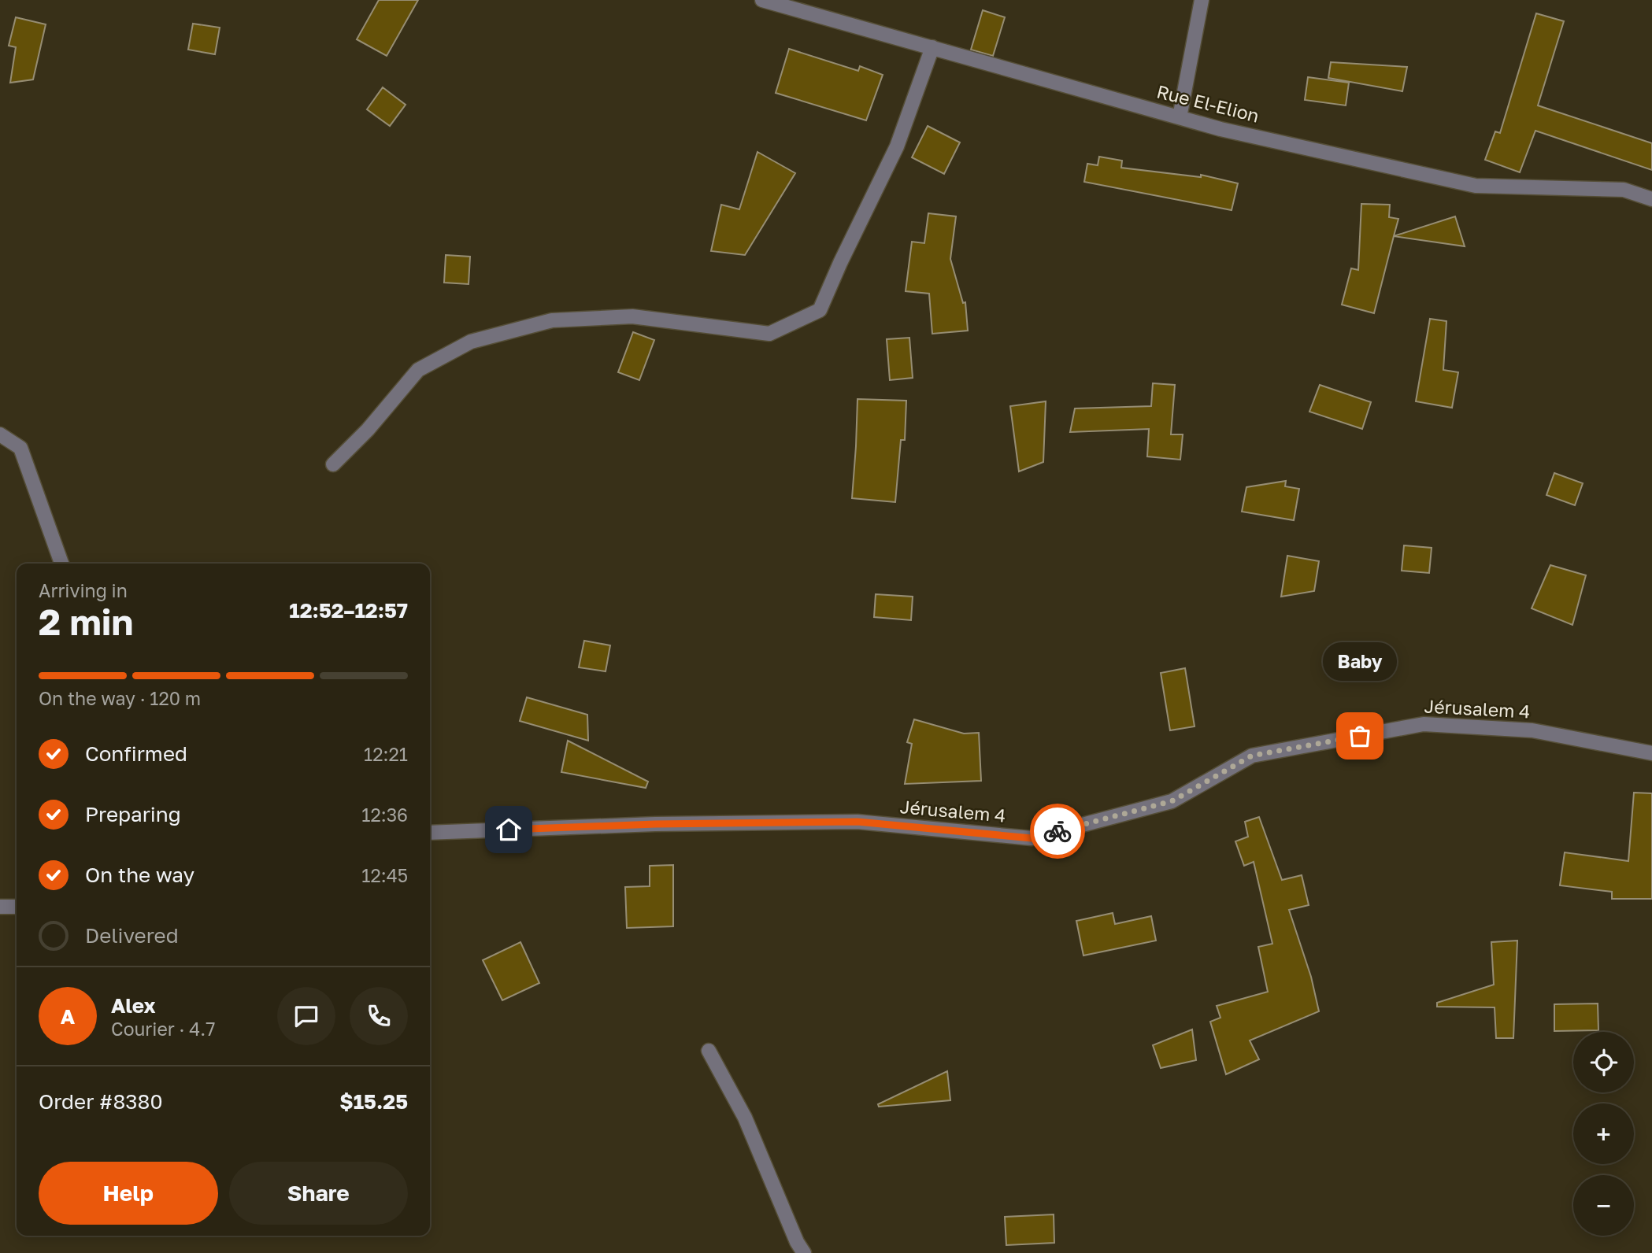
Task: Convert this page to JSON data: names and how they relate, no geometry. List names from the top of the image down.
{
  "streets": {
    "street": ["Rue El-Elion", "Jérusalem 4"]
  },
  "places": ["Baby"],
  "page": {
    "heading": ["2 min", "Arriving in", "12:52–12:57"],
    "panel": [
      "Alex",
      "Courier · 4.7",
      "Order #8380",
      "$15.25"
    ],
    "bubble": "Baby",
    "bar": "On the way · 120 m",
    "list": [
      ["Confirmed", "12:21"],
      ["Preparing", "12:36"],
      ["On the way", "12:45"],
      "Delivered"
    ],
    "round": "A",
    "map_buttons": ["+", "−"],
    "buttons": ["Help", "Share"]
  }
}
